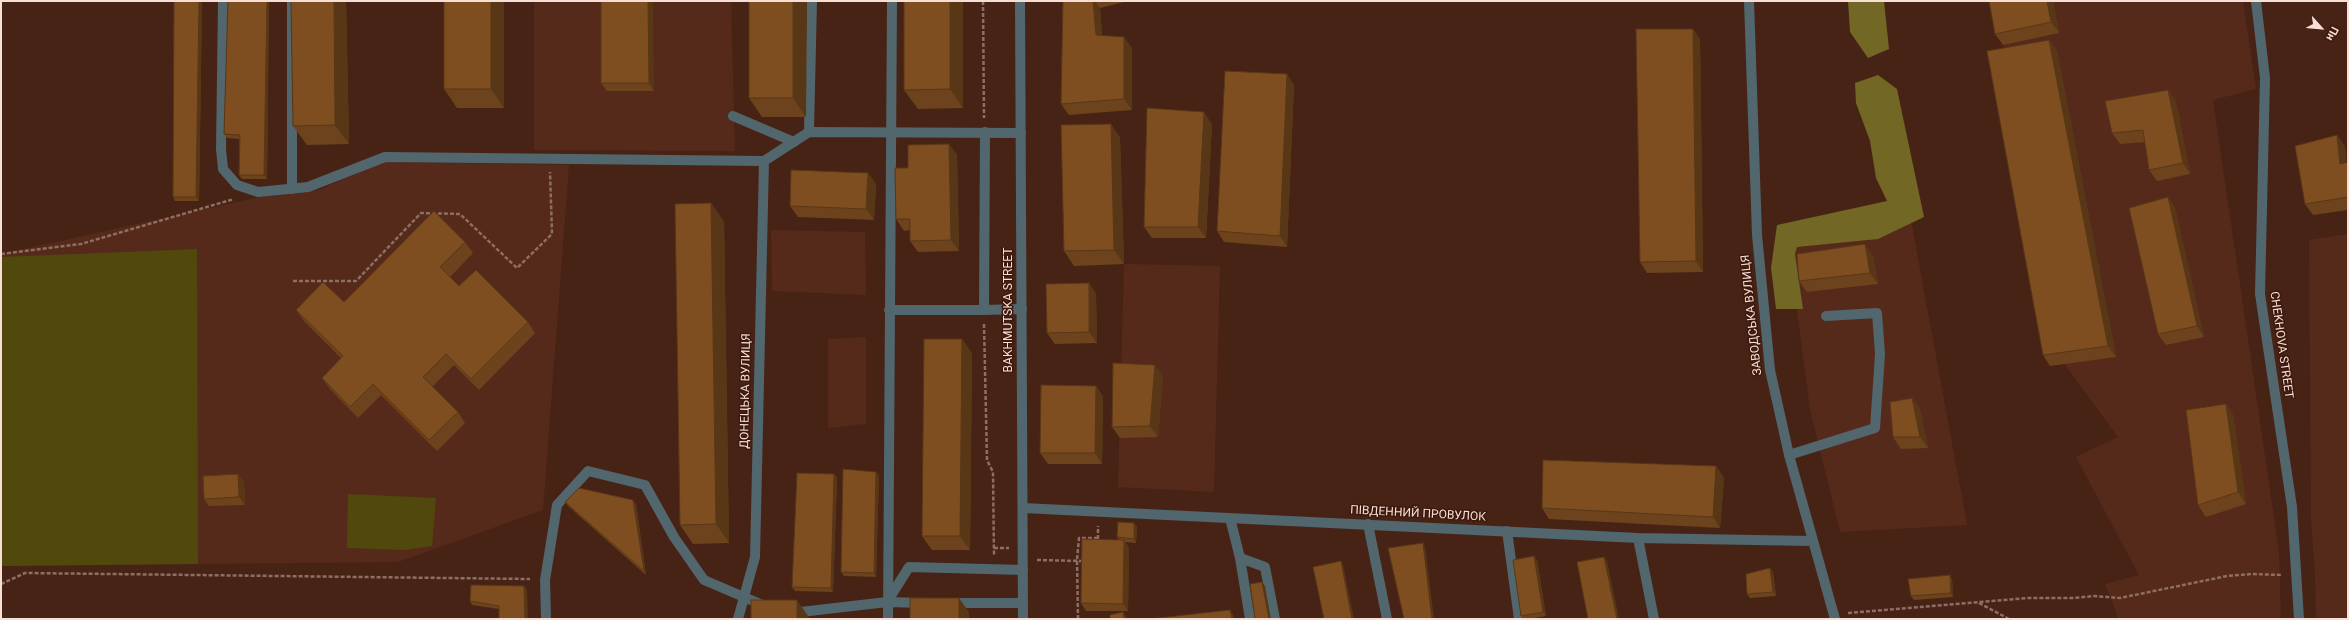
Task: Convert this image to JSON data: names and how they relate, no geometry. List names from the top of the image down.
{
  "streets": {
    "street": [
      "BAKHMUTSKA STREET",
      "ЗАВОДСЬКА ВУЛИЦЯ",
      "CHEKHOVA STREET",
      "ДОНЕЦЬКА ВУЛИЦЯ",
      "ПІВДЕННИЙ ПРОВУЛОК"
    ]
  },
  "crossings": [
    ["BAKHMUTSKA STREET", "ПІВДЕННИЙ ПРОВУЛОК"],
    ["ЗАВОДСЬКА ВУЛИЦЯ", "ПІВДЕННИЙ ПРОВУЛОК"]
  ],
  "north": "bottom right"
}
